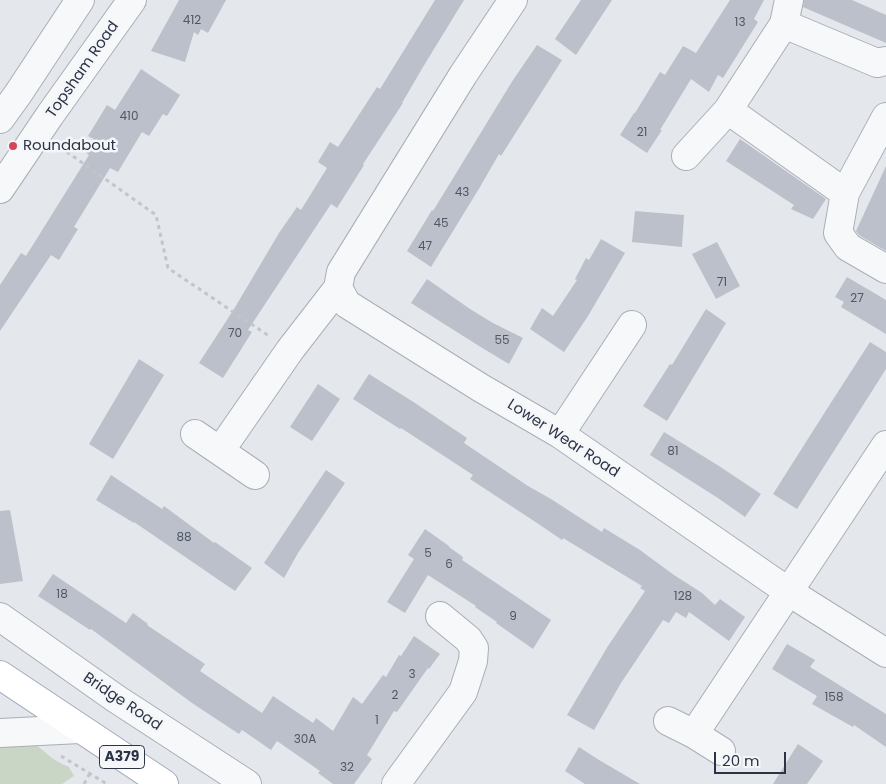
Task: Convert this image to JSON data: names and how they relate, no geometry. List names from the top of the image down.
{
  "streets": {
    "main road": ["A379"],
    "street": ["Topsham Road", "Lower Wear Road", "Bridge Road"]
  },
  "places": ["Roundabout"],
  "house_numbers": [
    "412",
    "13",
    "410",
    "21",
    "43",
    "45",
    "47",
    "71",
    "27",
    "70",
    "55",
    "81",
    "88",
    "5",
    "6",
    "18",
    "128",
    "9",
    "3",
    "2",
    "158",
    "1",
    "30A",
    "32"
  ],
  "scale_bar": "20 m"
}
